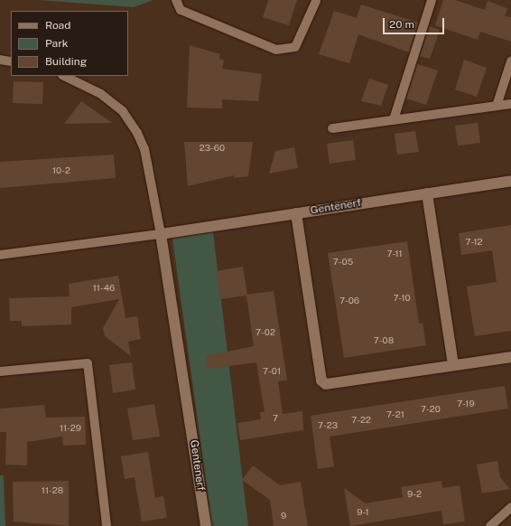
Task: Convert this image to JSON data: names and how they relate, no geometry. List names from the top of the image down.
{
  "streets": {
    "street": ["Gentenerf"]
  },
  "house_numbers": [
    "23-60",
    "10-2",
    "7-12",
    "7-11",
    "7-05",
    "11-46",
    "7-10",
    "7-06",
    "7-02",
    "7-08",
    "7-01",
    "7-19",
    "7-20",
    "7-21",
    "7",
    "7-22",
    "7-23",
    "11-29",
    "11-28",
    "9-2",
    "9-1",
    "9"
  ],
  "legend": ["Road", "Park", "Building"],
  "scale_bar": "20 m"
}
